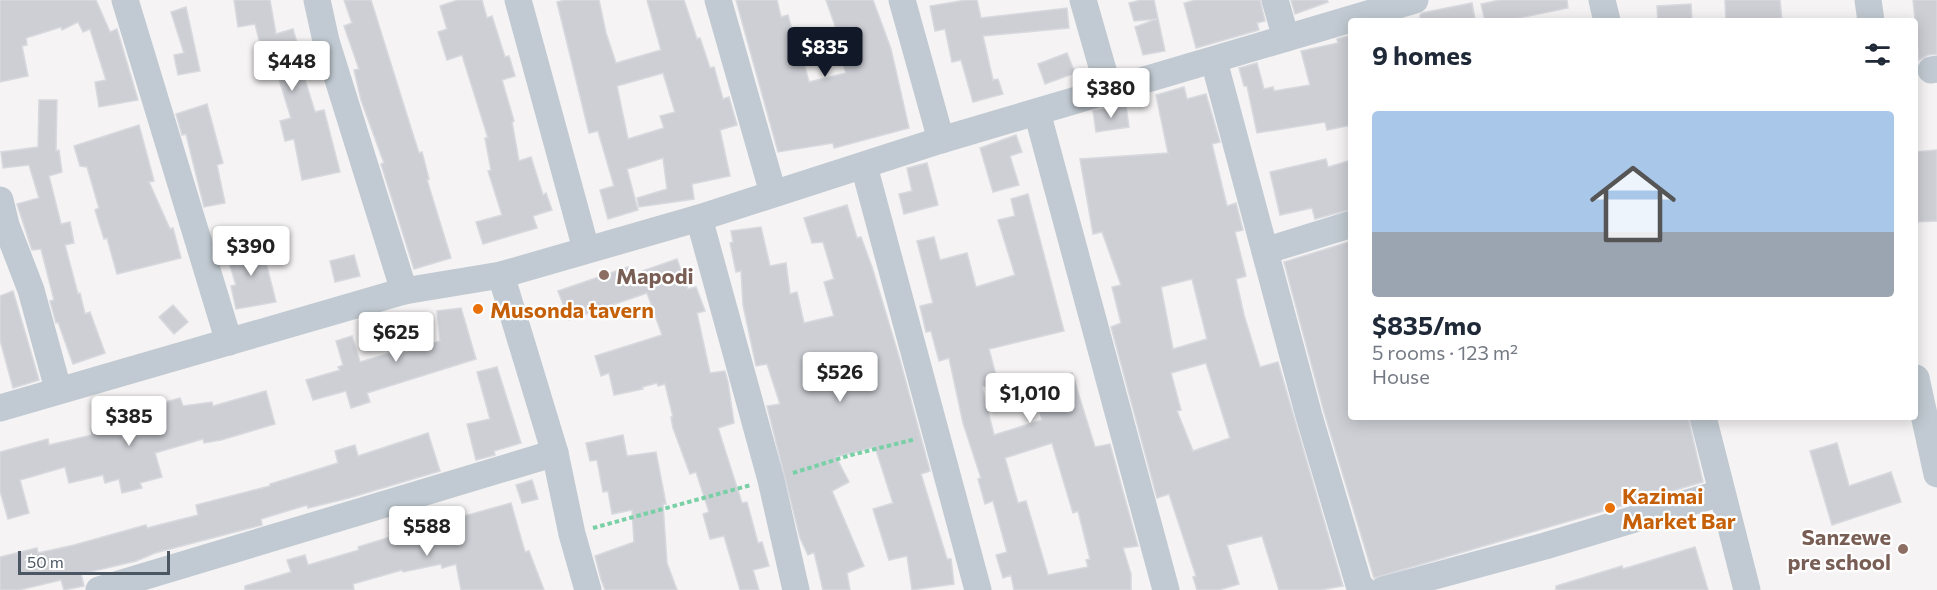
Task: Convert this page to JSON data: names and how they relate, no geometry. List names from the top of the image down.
{
  "places": [
    "Mapodi",
    "Musonda tavern",
    "Kazimai Market Bar",
    "Sanzewe pre school"
  ],
  "scale_bar": "50 m",
  "page": {
    "heading": "9 homes",
    "price": [
      "$835",
      "$448",
      "$380",
      "$390",
      "$625",
      "$526",
      "$1,010",
      "$385",
      "$588"
    ],
    "list": [
      {
        "name": "$835/mo",
        "note": "5 rooms · 123 m² · House"
      }
    ],
    "scale": "50 m"
  }
}
